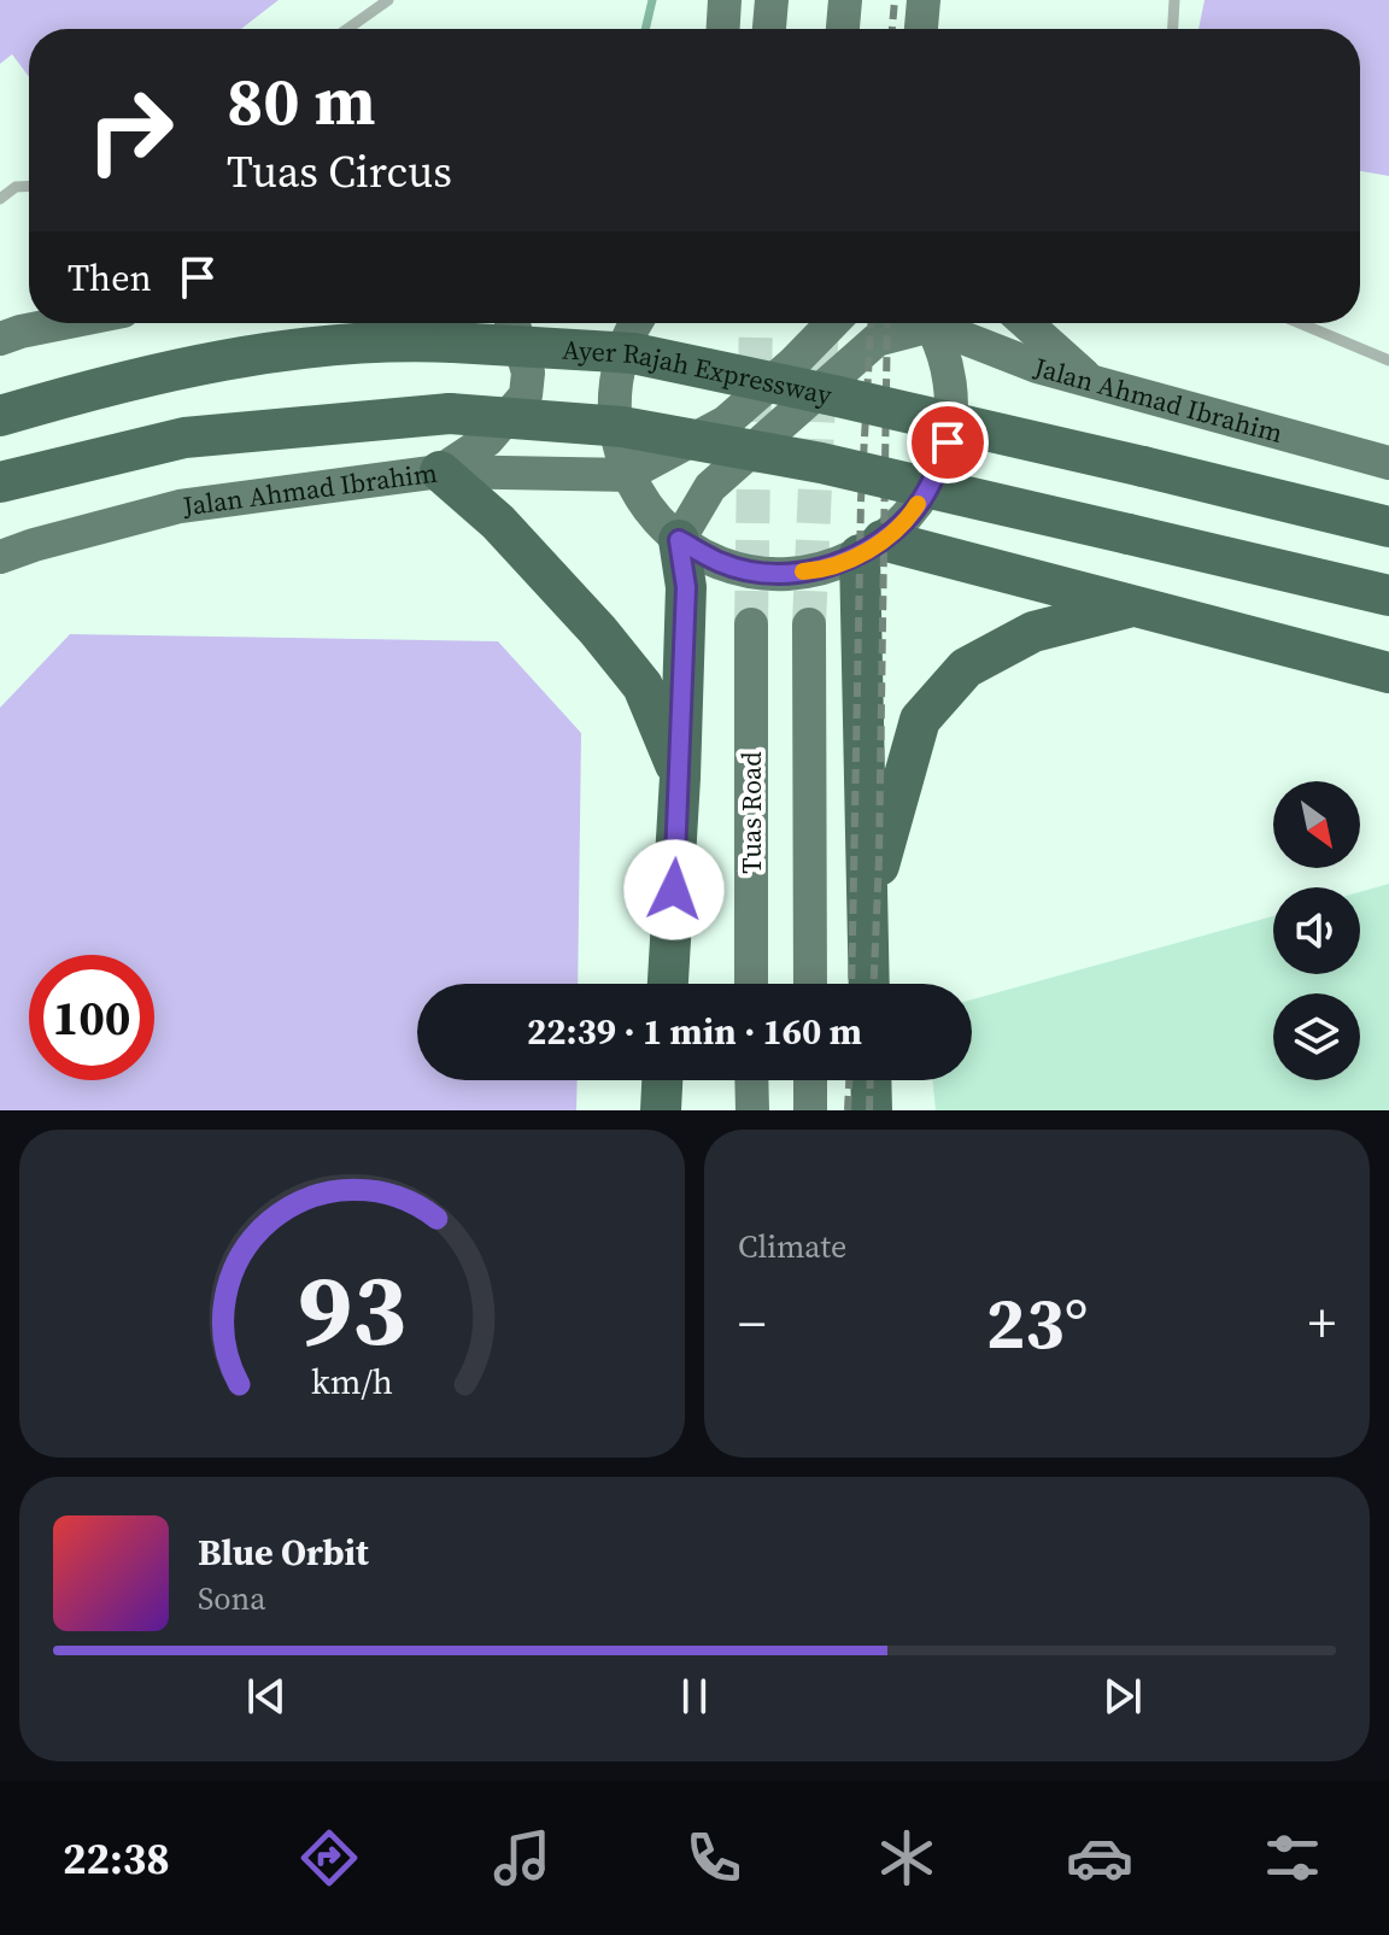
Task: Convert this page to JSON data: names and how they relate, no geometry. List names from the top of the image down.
{
  "streets": {
    "highway": ["Ayer Rajah Expressway"],
    "main road": ["Jalan Ahmad Ibrahim", "Tuas Road"]
  },
  "north": "bottom right",
  "page": {
    "turn": ["80 m", "Tuas Circus"],
    "then": "Then",
    "limit": "100",
    "trip": "22:39 · 1 min · 160 m",
    "tile": "Climate",
    "heat": ["−", "23°", "+"],
    "song": ["Blue Orbit", "Sona"],
    "tabs": "22:38",
    "gauge": ["93", "km/h"]
  }
}
